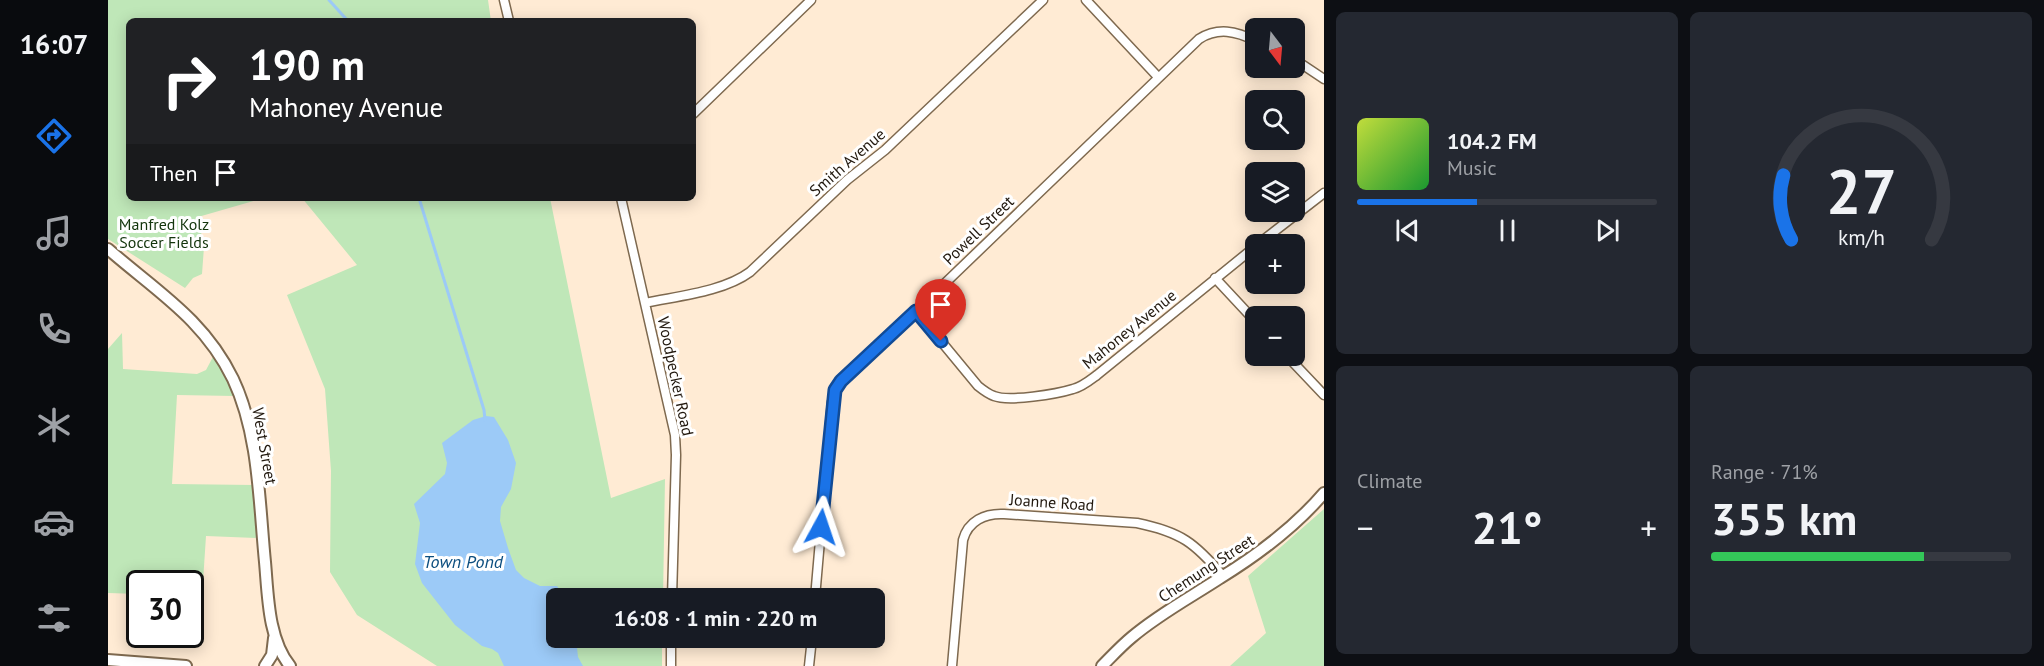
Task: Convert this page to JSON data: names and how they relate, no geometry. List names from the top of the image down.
{
  "streets": {
    "street": [
      "Smith Avenue",
      "Powell Street",
      "Mahoney Avenue",
      "Woodpecker Road",
      "West Street",
      "Joanne Road",
      "Chemung Street"
    ]
  },
  "crossings": [
    ["Smith Avenue", "Woodpecker Road"],
    ["Powell Street", "Mahoney Avenue"],
    ["Joanne Road", "Chemung Street"]
  ],
  "water": ["Town Pond"],
  "parks": ["Manfred Kolz Soccer Fields"],
  "north": "bottom",
  "page": {
    "tabs": "16:07",
    "map_buttons": ["+", "−"],
    "turn": ["190 m", "Mahoney Avenue"],
    "song": ["104.2 FM", "Music"],
    "then": "Then",
    "tile": [
      "Climate",
      ["Range · 71%", "355 km"]
    ],
    "heat": ["−", "21°", "+"],
    "limit": "30",
    "trip": "16:08 · 1 min · 220 m",
    "gauge": ["27", "km/h"]
  }
}
